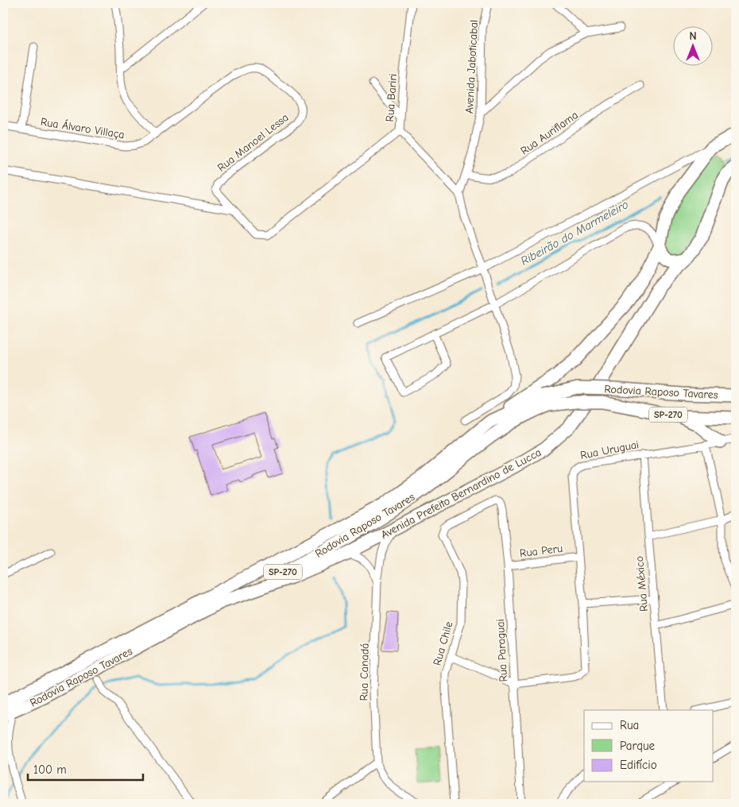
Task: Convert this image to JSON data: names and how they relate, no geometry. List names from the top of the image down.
{
  "streets": {
    "highway": ["Rodovia Raposo Tavares", "SP-270", "Avenida Prefeito Bernardino de Lucca"],
    "street": [
      "Avenida Jaboticabal",
      "Rua Bariri",
      "Rua Álvaro Villaça",
      "Rua Auriflama",
      "Rua Manoel Lessa",
      "Rua Uruguai",
      "Rua Peru",
      "Rua México",
      "Rua Chile",
      "Rua Paraguai",
      "Rua Canadá"
    ]
  },
  "crossings": [
    ["Avenida Jaboticabal", "Rua Bariri"],
    ["Avenida Jaboticabal", "Rua Auriflama"],
    ["Rua Bariri", "Rua Manoel Lessa"],
    ["Rua Álvaro Villaça", "Rua Manoel Lessa"],
    ["Rodovia Raposo Tavares", "Avenida Prefeito Bernardino de Lucca"],
    ["Rua Uruguai", "Rua Peru"],
    ["Rua Uruguai", "Rua México"],
    ["Rua Uruguai", "Rua Paraguai"],
    ["Avenida Prefeito Bernardino de Lucca", "Rua Canadá"],
    ["Rua Peru", "Rua Paraguai"],
    ["Rua Chile", "Rua Paraguai"]
  ],
  "water": ["Ribeirão do Marmeleiro"],
  "legend": ["Rua", "Parque", "Edifício"],
  "scale_bar": "100 m",
  "north": "top"
}
